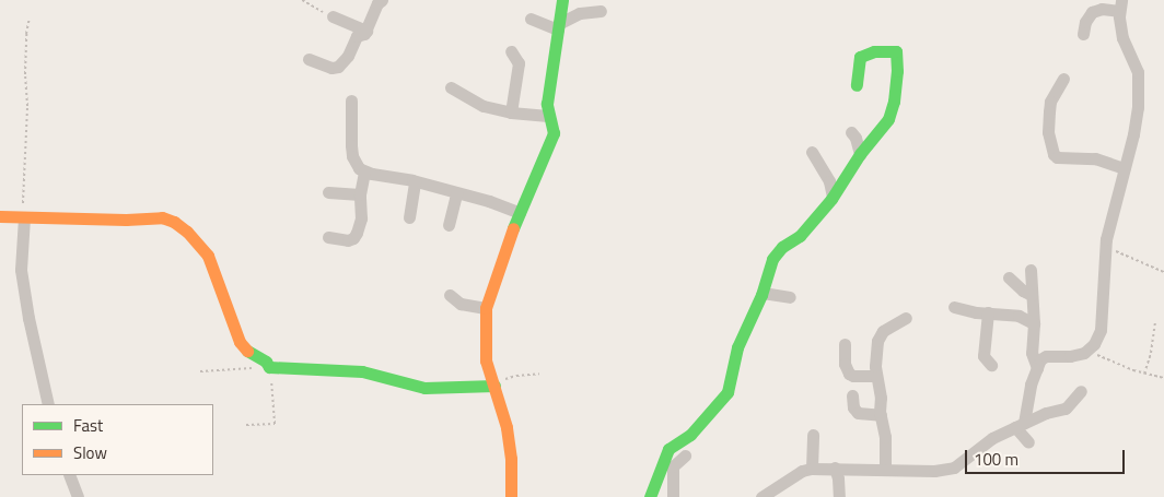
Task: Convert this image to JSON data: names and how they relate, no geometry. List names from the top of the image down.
{
  "legend": ["Fast", "Slow"],
  "scale_bar": "100 m"
}
